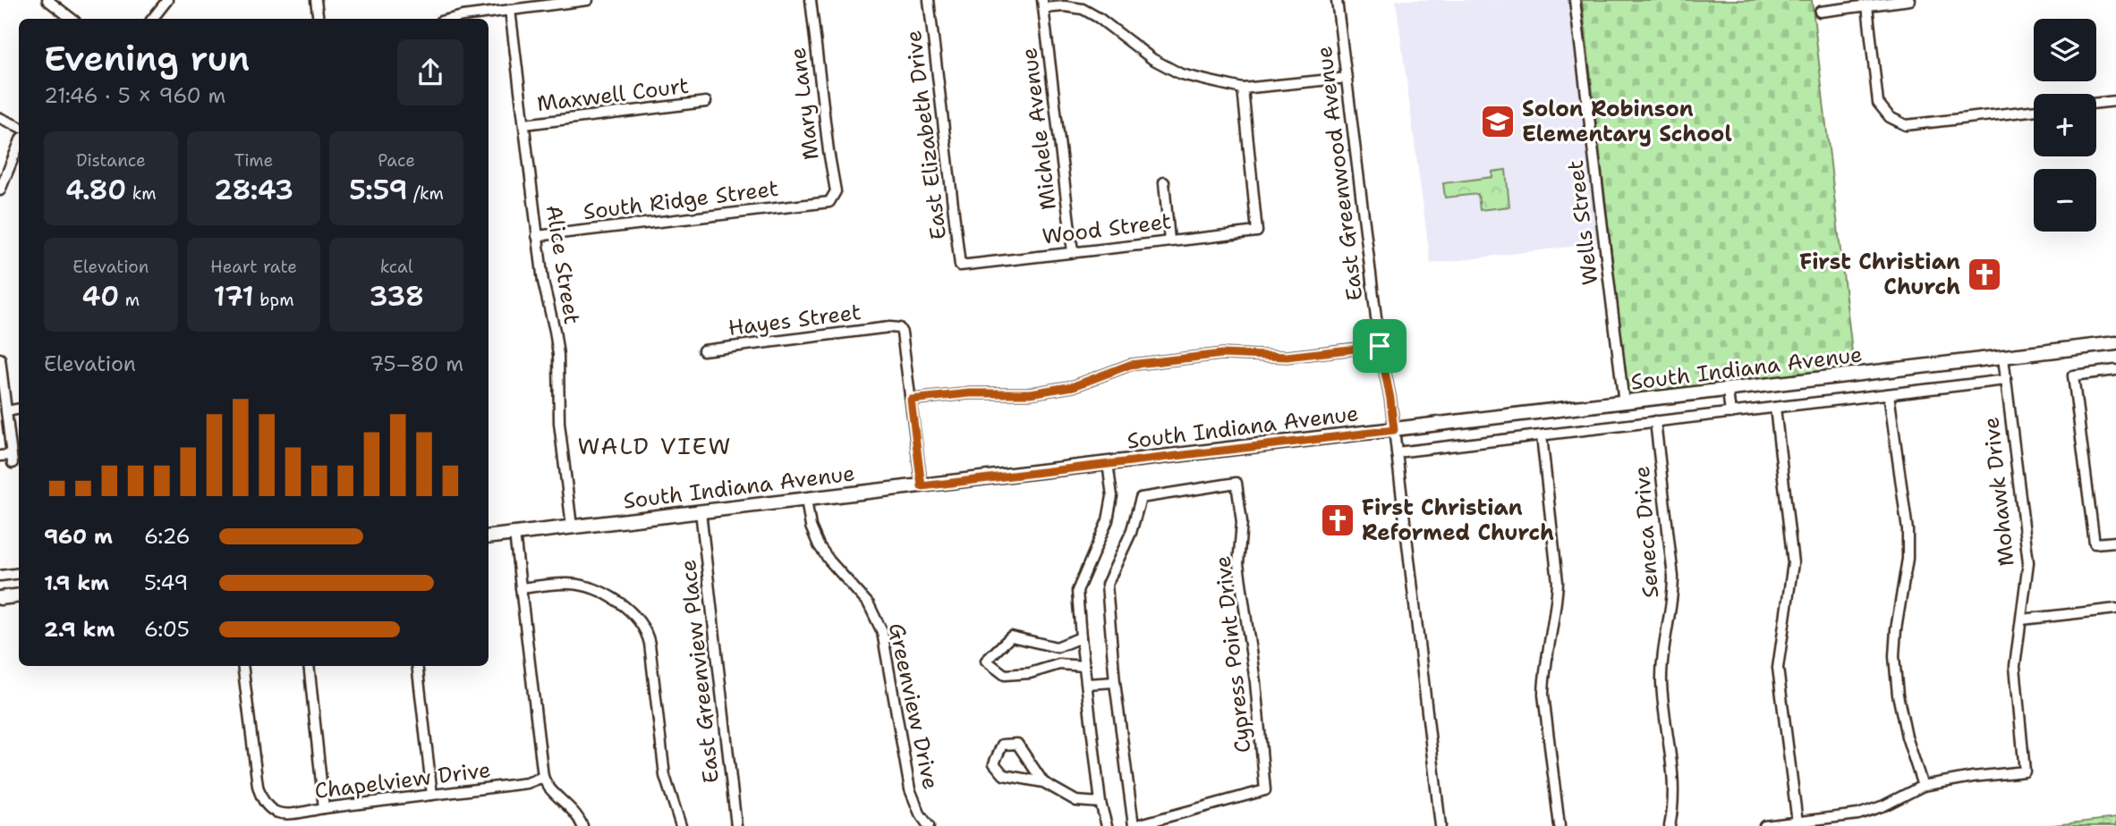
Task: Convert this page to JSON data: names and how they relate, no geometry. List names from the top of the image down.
{
  "streets": {
    "main road": ["South Indiana Avenue"],
    "street": [
      "Maxwell Court",
      "Mary Lane",
      "Michele Avenue",
      "East Elizabeth Drive",
      "East Greenwood Avenue",
      "South Ridge Street",
      "Wells Street",
      "Wood Street",
      "Alice Street",
      "Hayes Street",
      "Mohawk Drive",
      "Seneca Drive",
      "Cypress Point Drive",
      "East Greenview Place",
      "Greenview Drive",
      "Chapelview Drive"
    ]
  },
  "crossings": [
    ["Maxwell Court", "Alice Street"],
    ["Mary Lane", "South Ridge Street"],
    ["Michele Avenue", "Wood Street"],
    ["East Elizabeth Drive", "Wood Street"],
    ["East Greenwood Avenue", "South Indiana Avenue"],
    ["South Ridge Street", "Alice Street"],
    ["Wells Street", "South Indiana Avenue"],
    ["Alice Street", "South Indiana Avenue"],
    ["South Indiana Avenue", "Mohawk Drive"],
    ["South Indiana Avenue", "East Greenview Place"],
    ["South Indiana Avenue", "Greenview Drive"]
  ],
  "districts": ["WALD VIEW"],
  "places": {
    "school or university": ["Solon Robinson Elementary School"],
    "church": ["First Christian Church", "First Christian Reformed Church"]
  },
  "page": {
    "map_buttons": ["+", "−"],
    "heading": ["Evening run", "21:46 · 5 × 960 m"],
    "stats": [
      ["Distance", "4.80 km"],
      ["Time", "28:43"],
      ["Pace", "5:59 /km"],
      ["Elevation", "40 m"],
      ["Heart rate", "171 bpm"],
      ["kcal", "338"]
    ],
    "chart": ["Elevation", "75–80 m"],
    "list": [
      {
        "name": "960 m",
        "note": "6:26"
      },
      {
        "name": "1.9 km",
        "note": "5:49"
      },
      {
        "name": "2.9 km",
        "note": "6:05"
      }
    ]
  }
}
